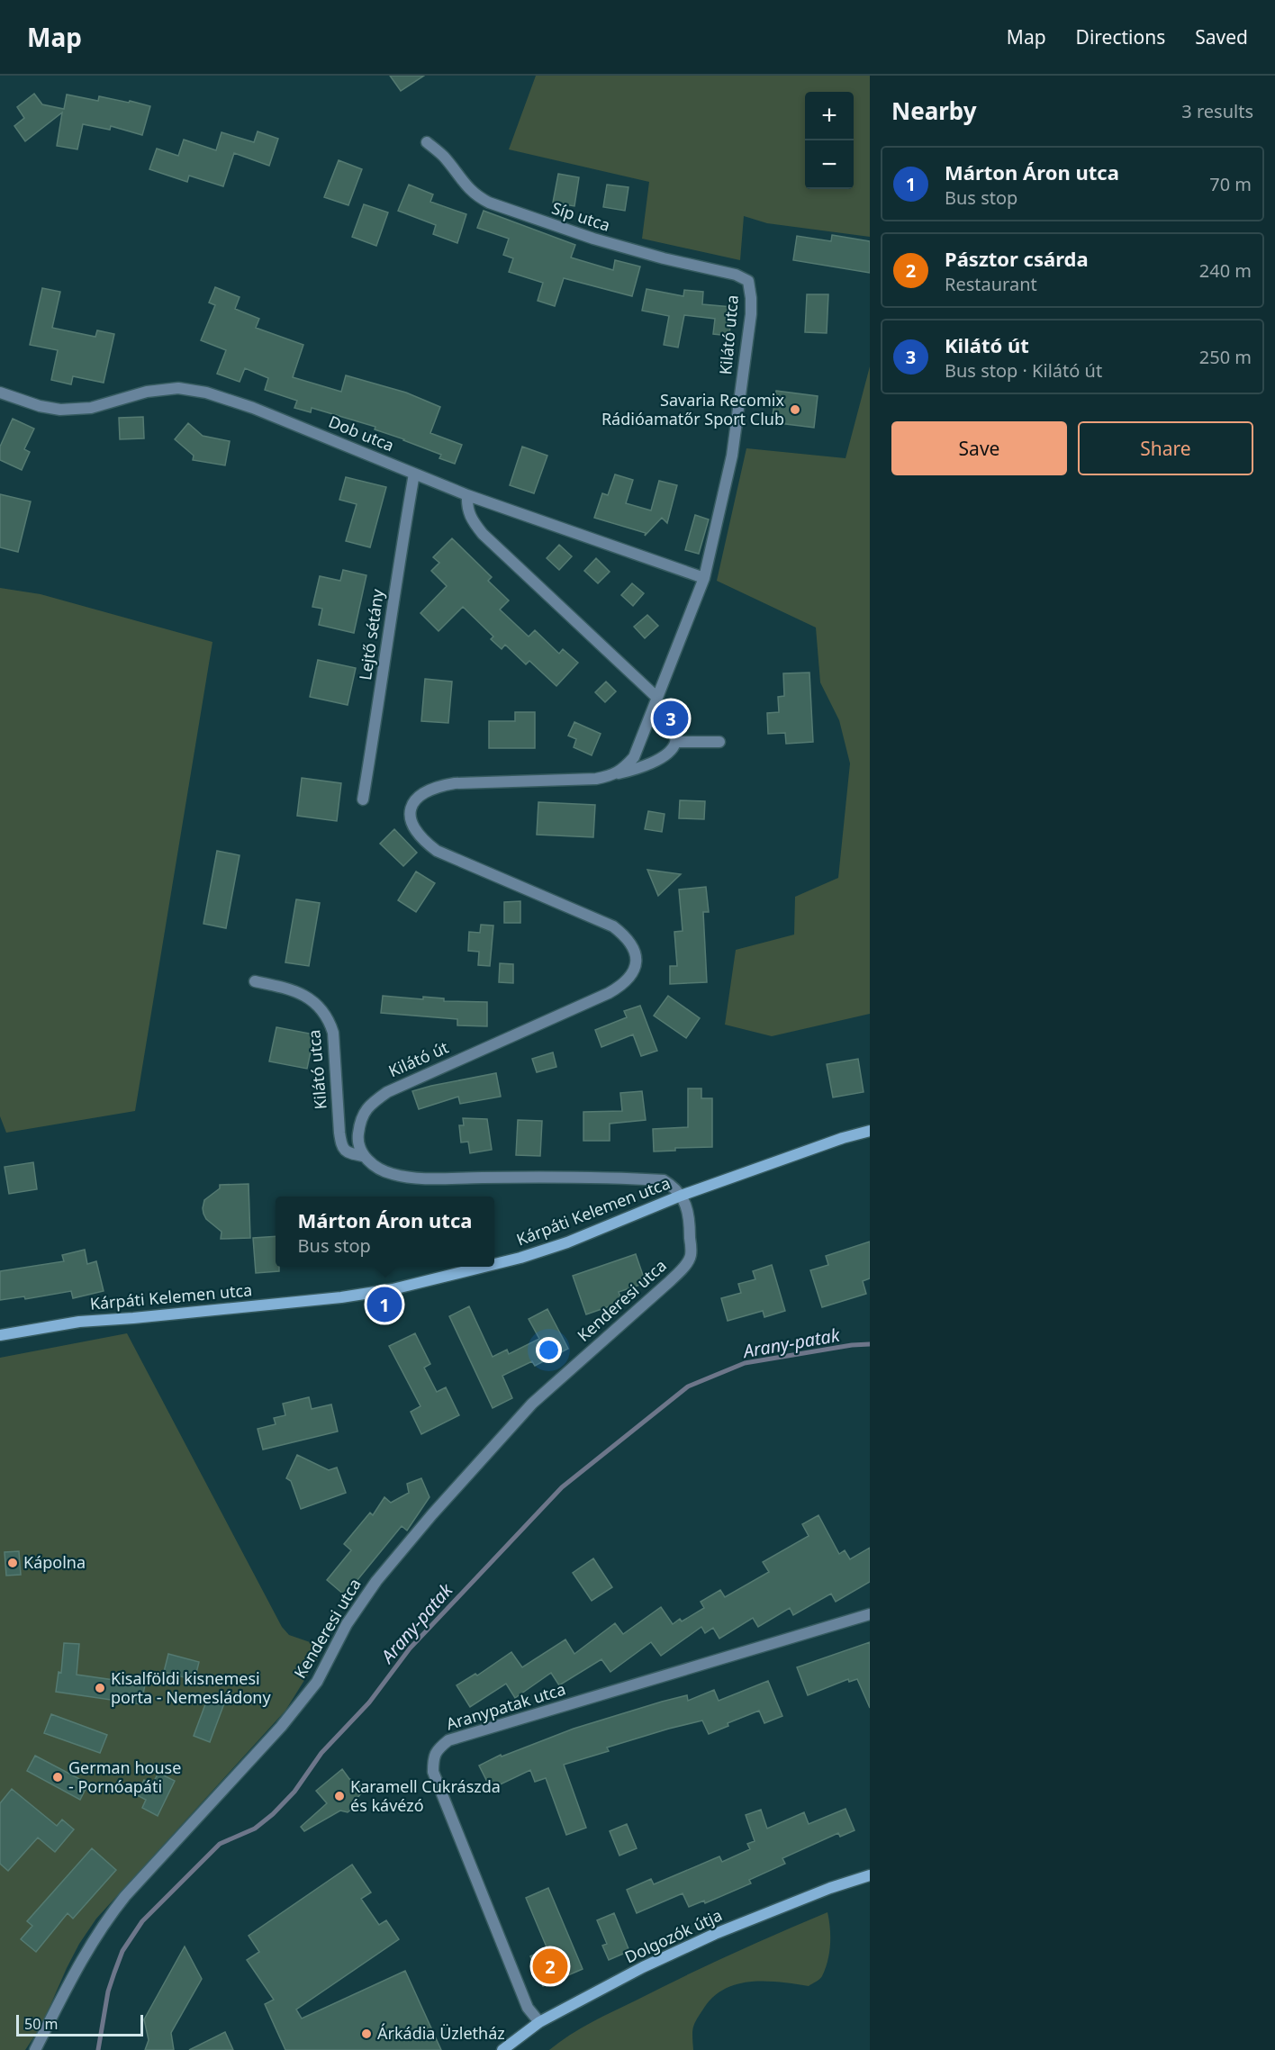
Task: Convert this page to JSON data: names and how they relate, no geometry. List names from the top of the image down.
{
  "streets": {
    "street": [
      "Síp utca",
      "Kilátó utca",
      "Dob utca",
      "Lejtő sétány",
      "Kilátó út",
      "Kárpáti Kelemen utca",
      "Kenderesi utca",
      "Aranypatak utca",
      "Dolgozók útja"
    ]
  },
  "crossings": [
    ["Síp utca", "Kilátó utca"],
    ["Kilátó utca", "Dob utca"],
    ["Kilátó utca", "Kilátó út"],
    ["Dob utca", "Lejtő sétány"],
    ["Kárpáti Kelemen utca", "Kenderesi utca"],
    ["Aranypatak utca", "Dolgozók útja"]
  ],
  "water": ["Arany-patak"],
  "places": [
    "Savaria Recomix Rádióamatőr Sport Club",
    "Kápolna",
    "Kisalföldi kisnemesi porta - Nemesládony",
    "German house - Pornóapáti",
    "Karamell Cukrászda és kávézó",
    "Árkádia Üzletház"
  ],
  "scale_bar": "50 m",
  "page": {
    "header": "Map",
    "nav": ["Map", "Directions", "Saved"],
    "heading": ["Nearby", "3 results"],
    "map_buttons": ["+", "−"],
    "list": [
      {
        "mark": "1",
        "name": "Márton Áron utca",
        "note": "Bus stop",
        "value": "70 m"
      },
      {
        "mark": "2",
        "name": "Pásztor csárda",
        "note": "Restaurant",
        "value": "240 m"
      },
      {
        "mark": "3",
        "name": "Kilátó út",
        "note": "Bus stop · Kilátó út",
        "value": "250 m"
      }
    ],
    "buttons": ["Save", "Share"],
    "pins": ["3", "1", "2"],
    "popup": ["Márton Áron utca", "Bus stop"],
    "scale": "50 m"
  }
}
